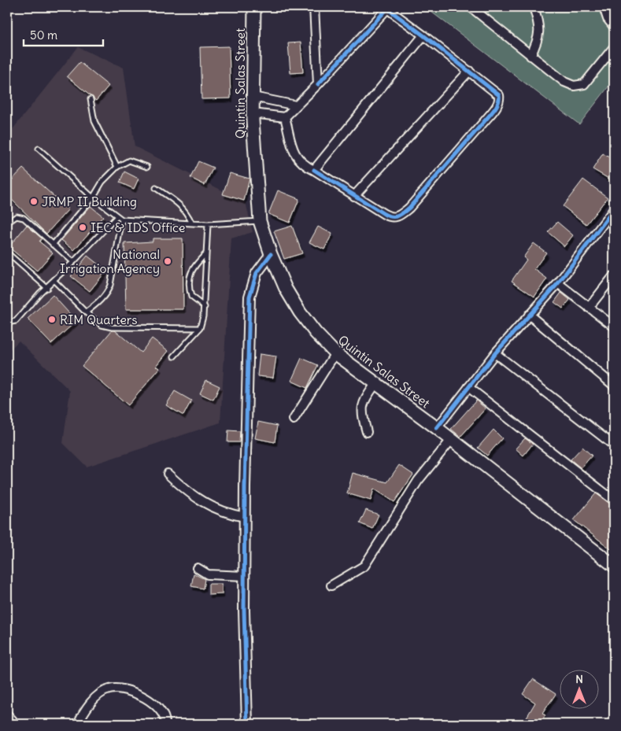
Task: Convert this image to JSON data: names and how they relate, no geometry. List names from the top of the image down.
{
  "streets": {
    "main road": ["Quintin Salas Street"]
  },
  "places": [
    "JRMP II Building",
    "IEC & IDS Office",
    "National Irrigation Agency",
    "RIM Quarters"
  ],
  "scale_bar": "50 m",
  "north": "top"
}
